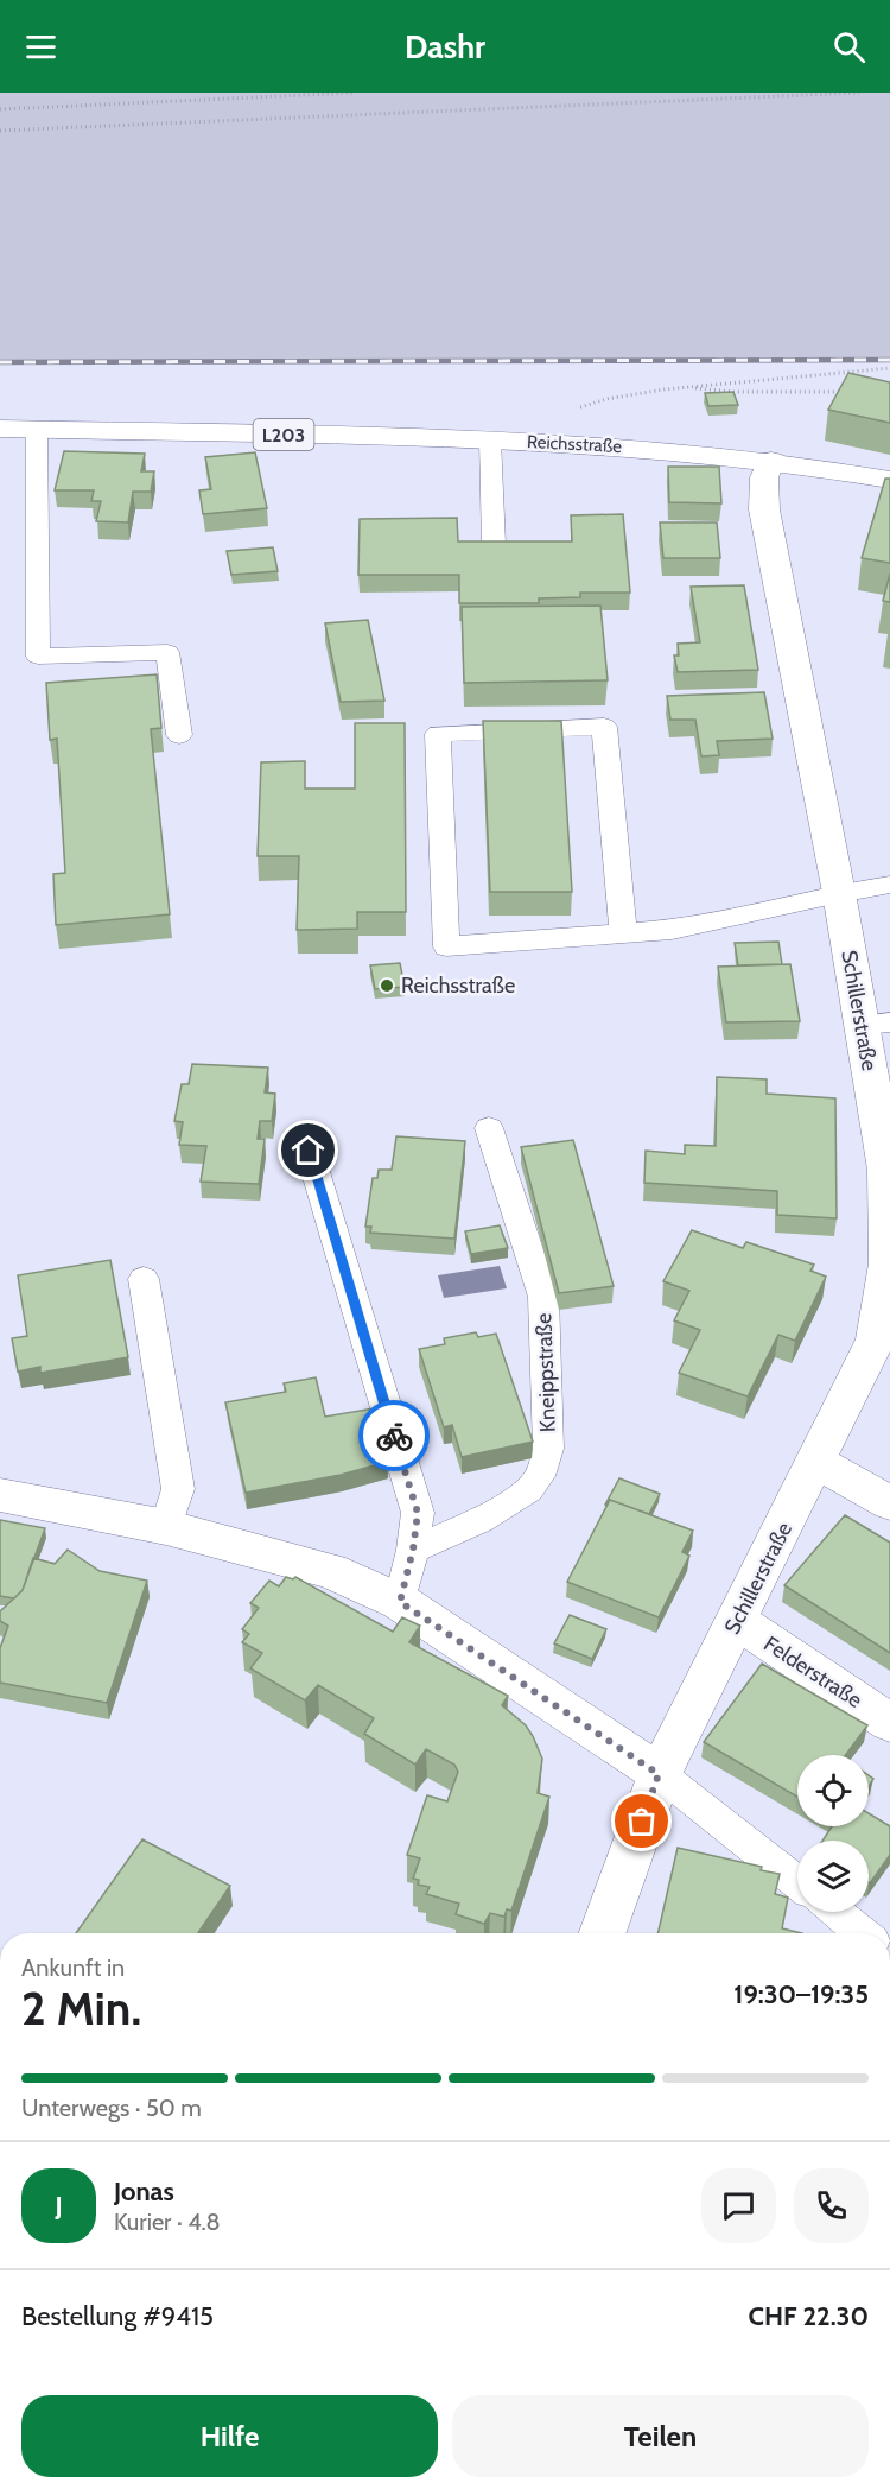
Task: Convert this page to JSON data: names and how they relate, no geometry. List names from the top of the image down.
{
  "streets": {
    "street": [
      "L203",
      "Reichsstraße",
      "Schillerstraße",
      "Felderstraße"
    ],
    "lane": ["Kneippstraße"]
  },
  "crossings": [
    ["Reichsstraße", "Schillerstraße"],
    ["Schillerstraße", "Felderstraße"]
  ],
  "places": ["Reichsstraße"],
  "page": {
    "header": "Dashr",
    "heading": ["2 Min.", "Ankunft in", "19:30–19:35"],
    "panel": [
      "Jonas",
      "Kurier · 4.8",
      "Bestellung #9415",
      "CHF 22.30"
    ],
    "bar": "Unterwegs · 50 m",
    "round": "J",
    "buttons": ["Hilfe", "Teilen"]
  }
}
